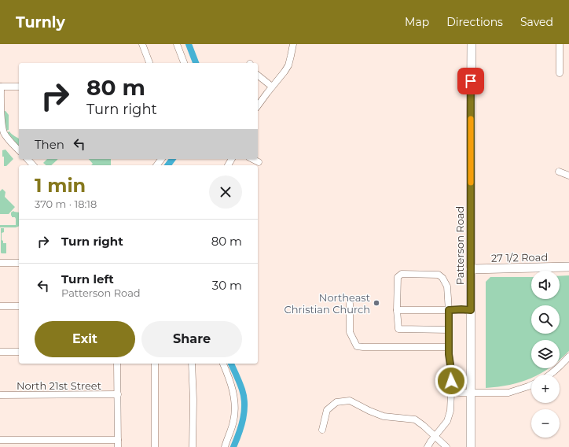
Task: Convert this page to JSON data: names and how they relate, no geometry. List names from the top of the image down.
{
  "streets": {
    "main road": ["Patterson Road", "27 1/2 Road"],
    "street": ["North 21st Street"]
  },
  "crossings": [
    ["Patterson Road", "27 1/2 Road"]
  ],
  "places": ["Northeast Christian Church"],
  "page": {
    "header": "Turnly",
    "nav": ["Map", "Directions", "Saved"],
    "turn": ["80 m", "Turn right"],
    "then": "Then",
    "heading": ["1 min", "370 m · 18:18"],
    "list": [
      {
        "name": "Turn right",
        "value": "80 m"
      },
      {
        "name": "Turn left",
        "note": "Patterson Road",
        "value": "30 m"
      }
    ],
    "map_buttons": ["+", "−"],
    "buttons": ["Exit", "Share"]
  }
}
